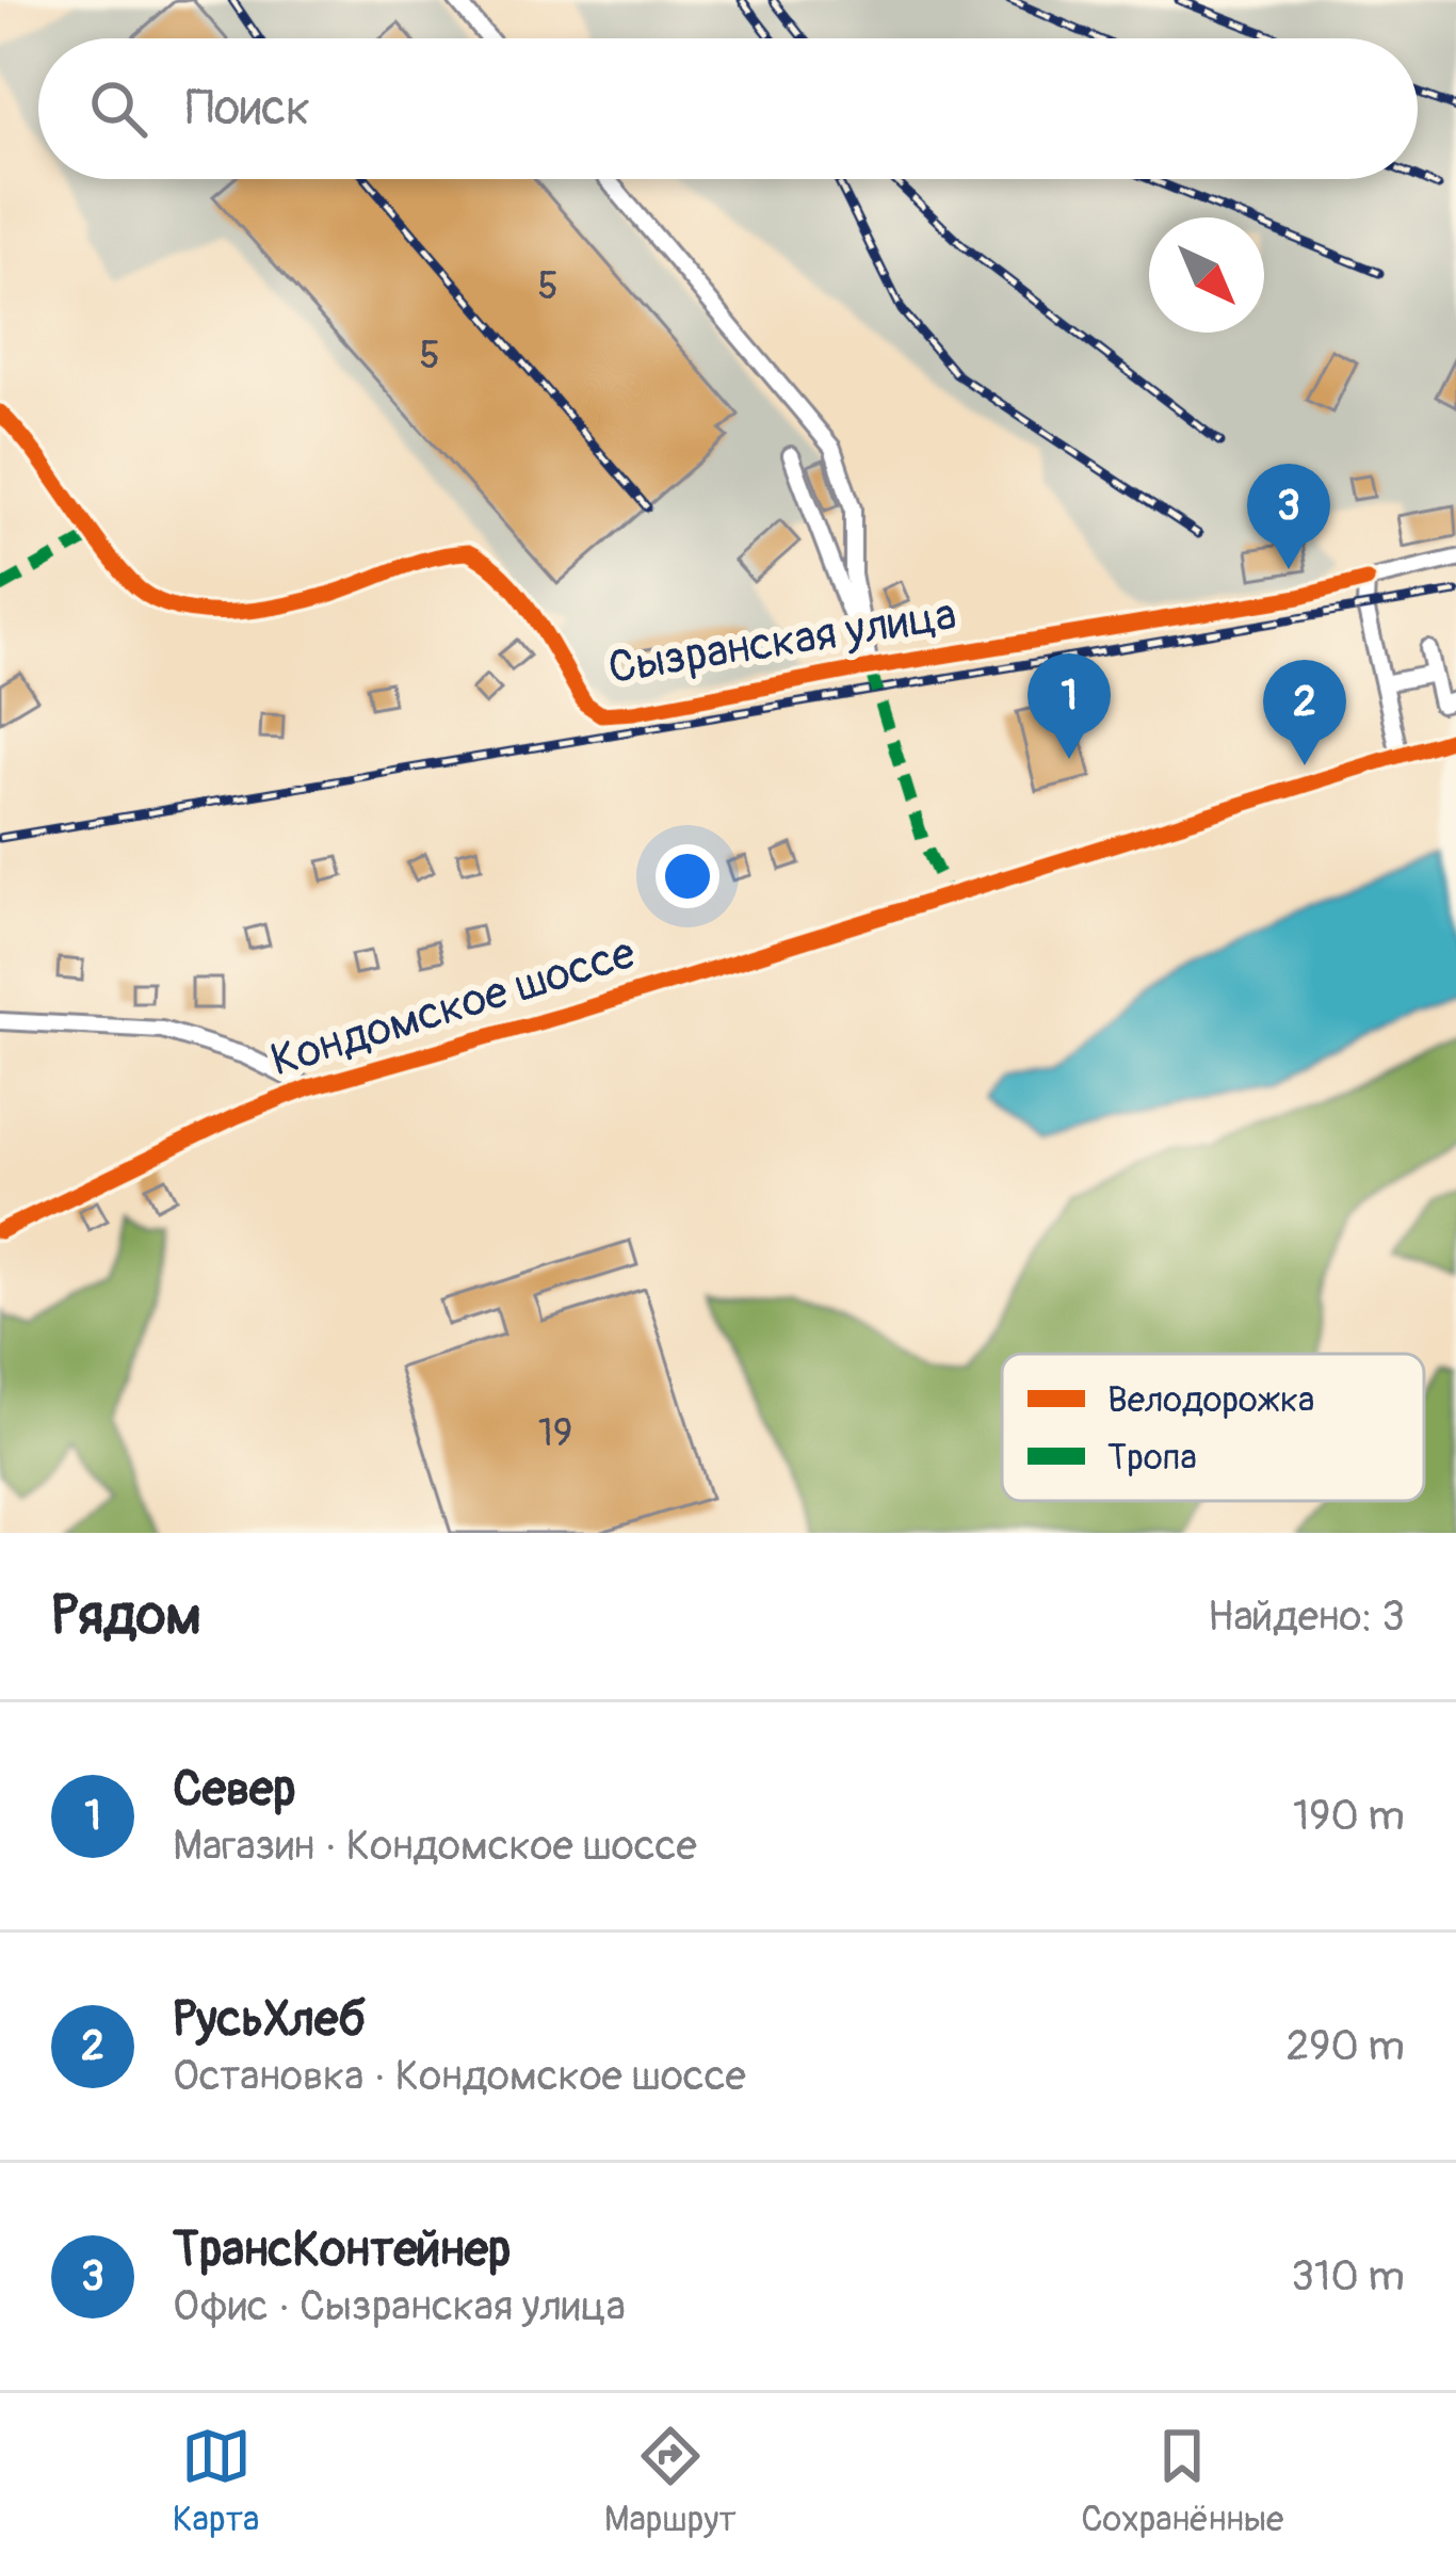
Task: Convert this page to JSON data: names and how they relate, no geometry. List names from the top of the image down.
{
  "streets": {
    "street": ["Сызранская улица", "Кондомское шоссе"]
  },
  "house_numbers": ["5", "5", "19"],
  "legend": ["Велодорожка", "Тропа"],
  "north": "bottom right",
  "page": {
    "search": "Поиск",
    "pins": ["3", "1", "2"],
    "heading": ["Рядом", "Найдено: 3"],
    "list": [
      {
        "mark": "1",
        "name": "Север",
        "note": "Магазин · Кондомское шоссе",
        "value": "190 m"
      },
      {
        "mark": "2",
        "name": "РусьХлеб",
        "note": "Остановка · Кондомское шоссе",
        "value": "290 m"
      },
      {
        "mark": "3",
        "name": "ТрансКонтейнер",
        "note": "Офис · Сызранская улица",
        "value": "310 m"
      }
    ],
    "nav": ["Карта", "Маршрут", "Сохранённые"]
  }
}
